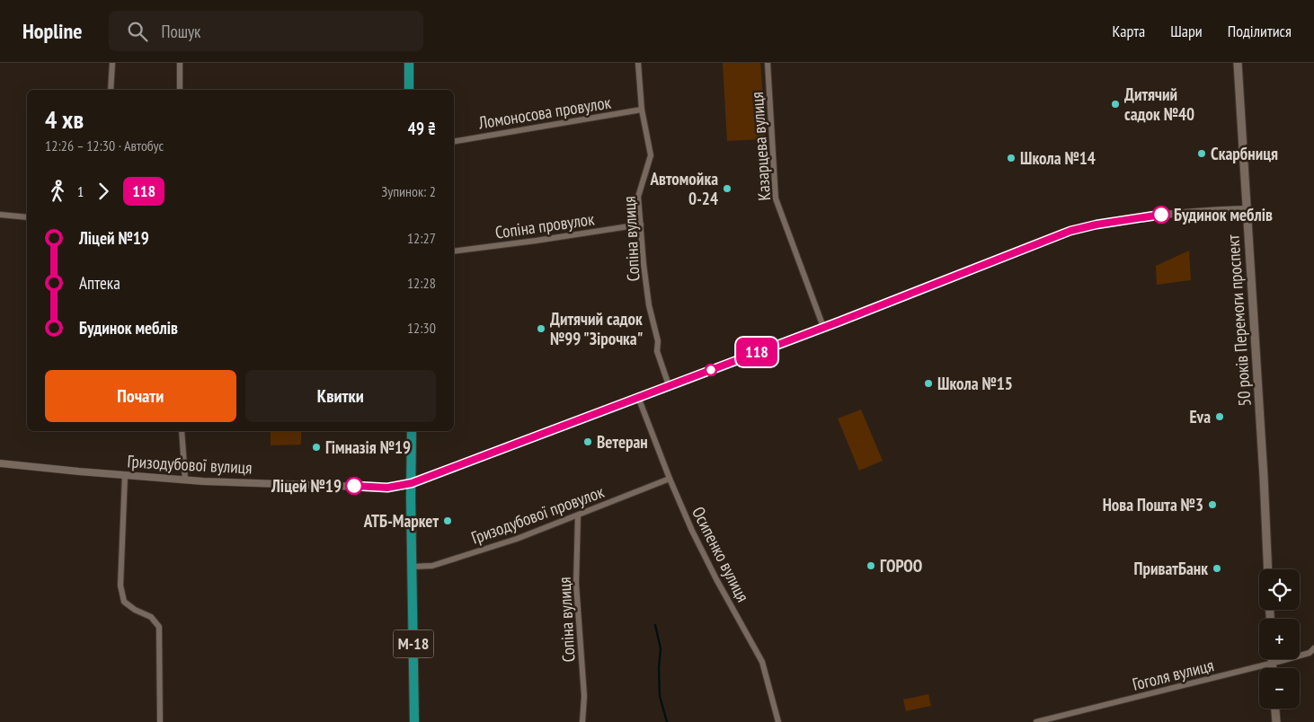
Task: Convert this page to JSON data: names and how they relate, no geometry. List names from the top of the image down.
{
  "streets": {
    "highway": ["М-18"],
    "main road": ["50 років Перемоги проспект"],
    "street": [
      "Ломоносова провулок",
      "Казарцева вулиця",
      "Сопіна провулок",
      "Сопіна вулиця",
      "Гризодубової вулиця",
      "Гризодубової провулок",
      "Осипенко вулиця",
      "Гоголя вулиця"
    ]
  },
  "crossings": [
    ["Ломоносова провулок", "Сопіна вулиця"],
    ["Казарцева вулиця", "Гризодубової вулиця"],
    ["Сопіна провулок", "Сопіна вулиця"],
    ["Сопіна вулиця", "Гризодубової вулиця"],
    ["Сопіна вулиця", "Гризодубової провулок"],
    ["50 років Перемоги проспект", "Гризодубової вулиця"],
    ["Гризодубової вулиця", "Осипенко вулиця"],
    ["Гризодубової вулиця", "М-18"],
    ["Гризодубової провулок", "Осипенко вулиця"],
    ["Гризодубової провулок", "М-18"]
  ],
  "places": [
    "Дитячий садок №40",
    "Скарбниця",
    "Школа №14",
    "Автомойка 0-24",
    "Будинок меблів",
    "Дитячий садок №99 \"Зірочка\"",
    "Школа №15",
    "Eva",
    "Ветеран",
    "Гімназія №19",
    "Ліцей №19",
    "Нова Пошта №3",
    "АТБ-Маркет",
    "ГОРОО",
    "ПриватБанк"
  ],
  "lines": ["bus line 118"],
  "page": {
    "header": "Hopline",
    "search": "Пошук",
    "nav": ["Карта", "Шари", "Поділитися"],
    "on_map": "118",
    "heading": ["4 хв", "12:26 – 12:30 · Автобус", "49 ₴"],
    "legs": ["1", "118", "Зупинок: 2"],
    "list": [
      {
        "name": "Ліцей №19",
        "value": "12:27"
      },
      {
        "name": "Аптека",
        "value": "12:28"
      },
      {
        "name": "Будинок меблів",
        "value": "12:30"
      }
    ],
    "buttons": ["Почати", "Квитки"],
    "map_buttons": ["+", "−"]
  }
}
